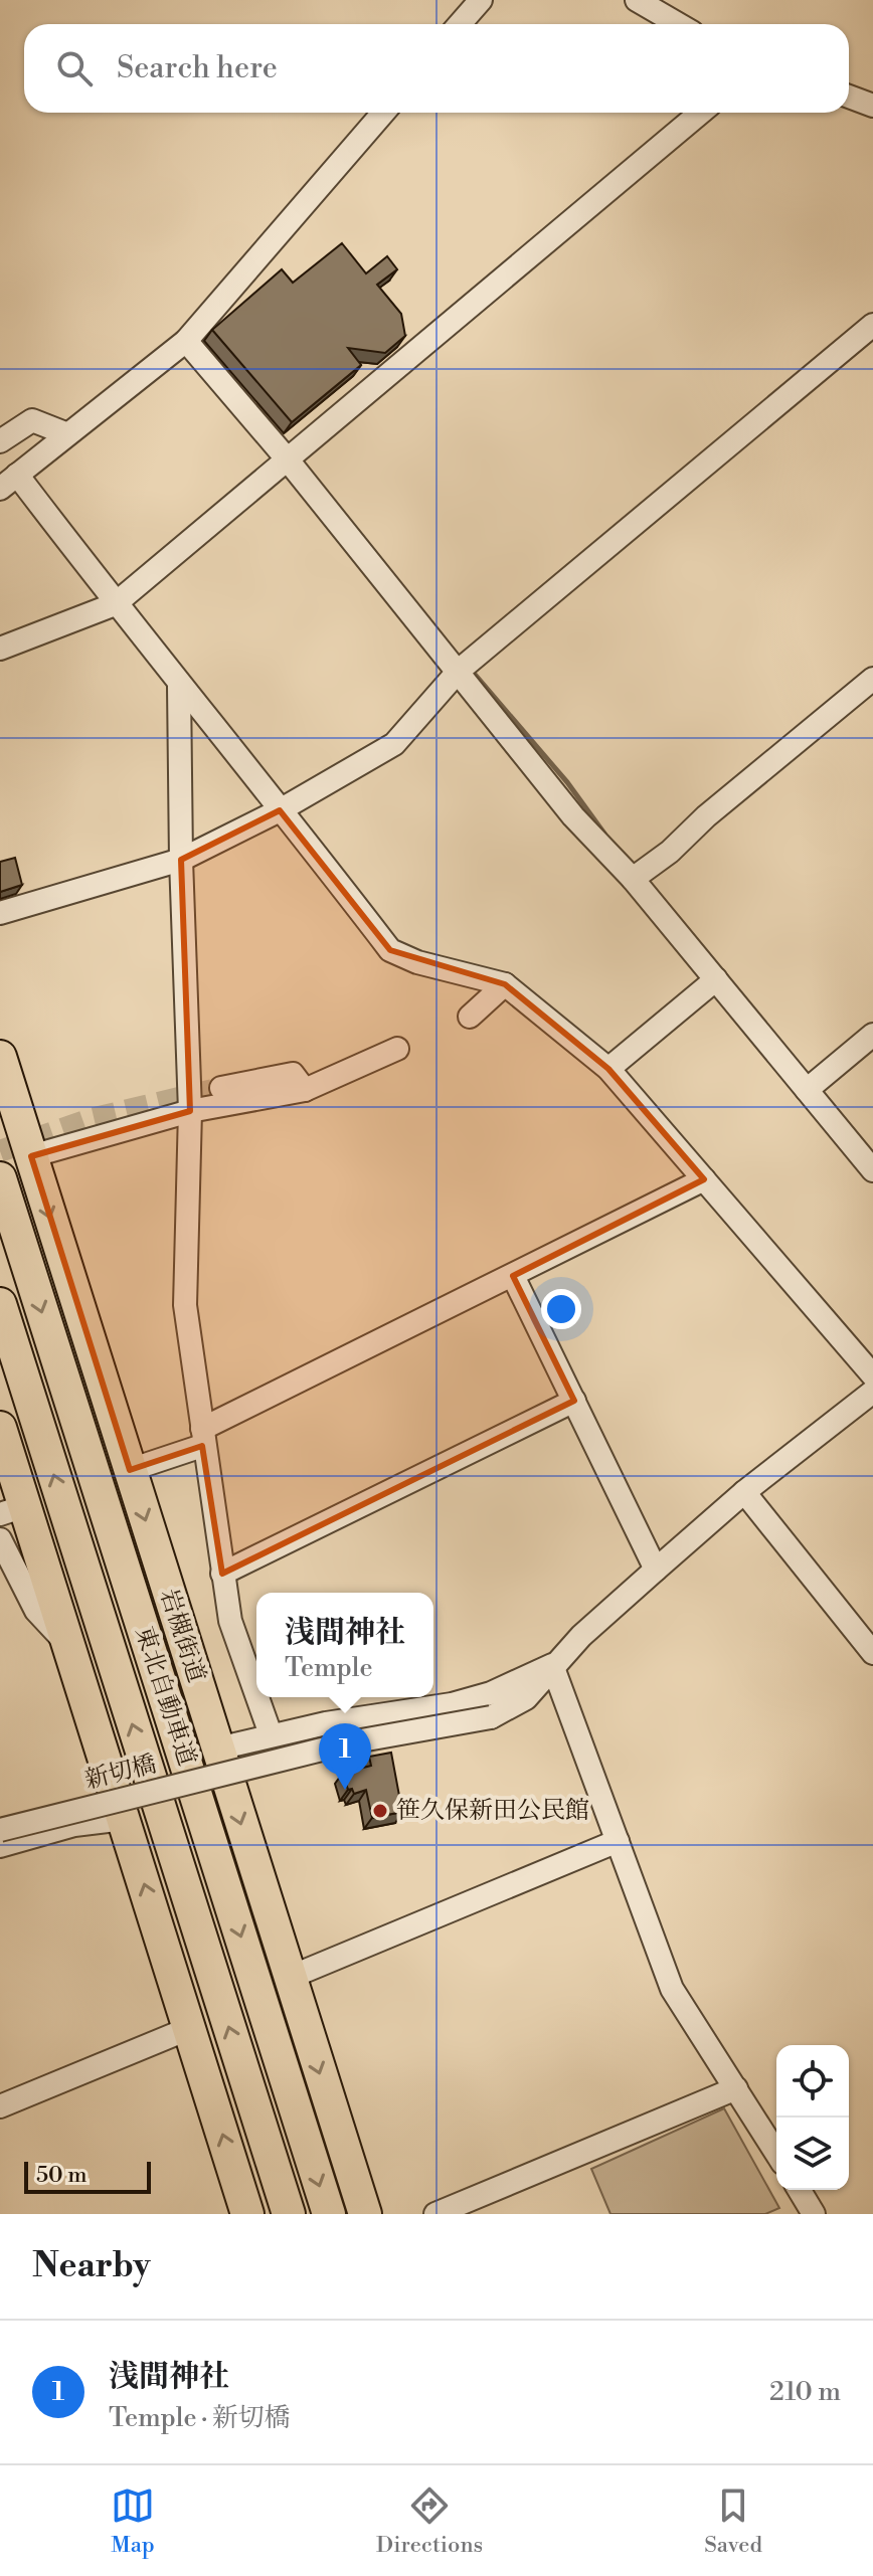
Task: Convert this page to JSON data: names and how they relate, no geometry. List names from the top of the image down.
{
  "streets": {
    "highway": ["岩槻街道", "東北自動車道"],
    "street": ["新切橋"]
  },
  "places": ["笹久保新田公民館"],
  "scale_bar": "50 m",
  "page": {
    "search": "Search here",
    "popup": ["浅間神社", "Temple"],
    "pins": "1",
    "scale": "50 m",
    "heading": "Nearby",
    "list": [
      {
        "mark": "1",
        "name": "浅間神社",
        "note": "Temple · 新切橋",
        "value": "210 m"
      }
    ],
    "nav": ["Map", "Directions", "Saved"]
  }
}
